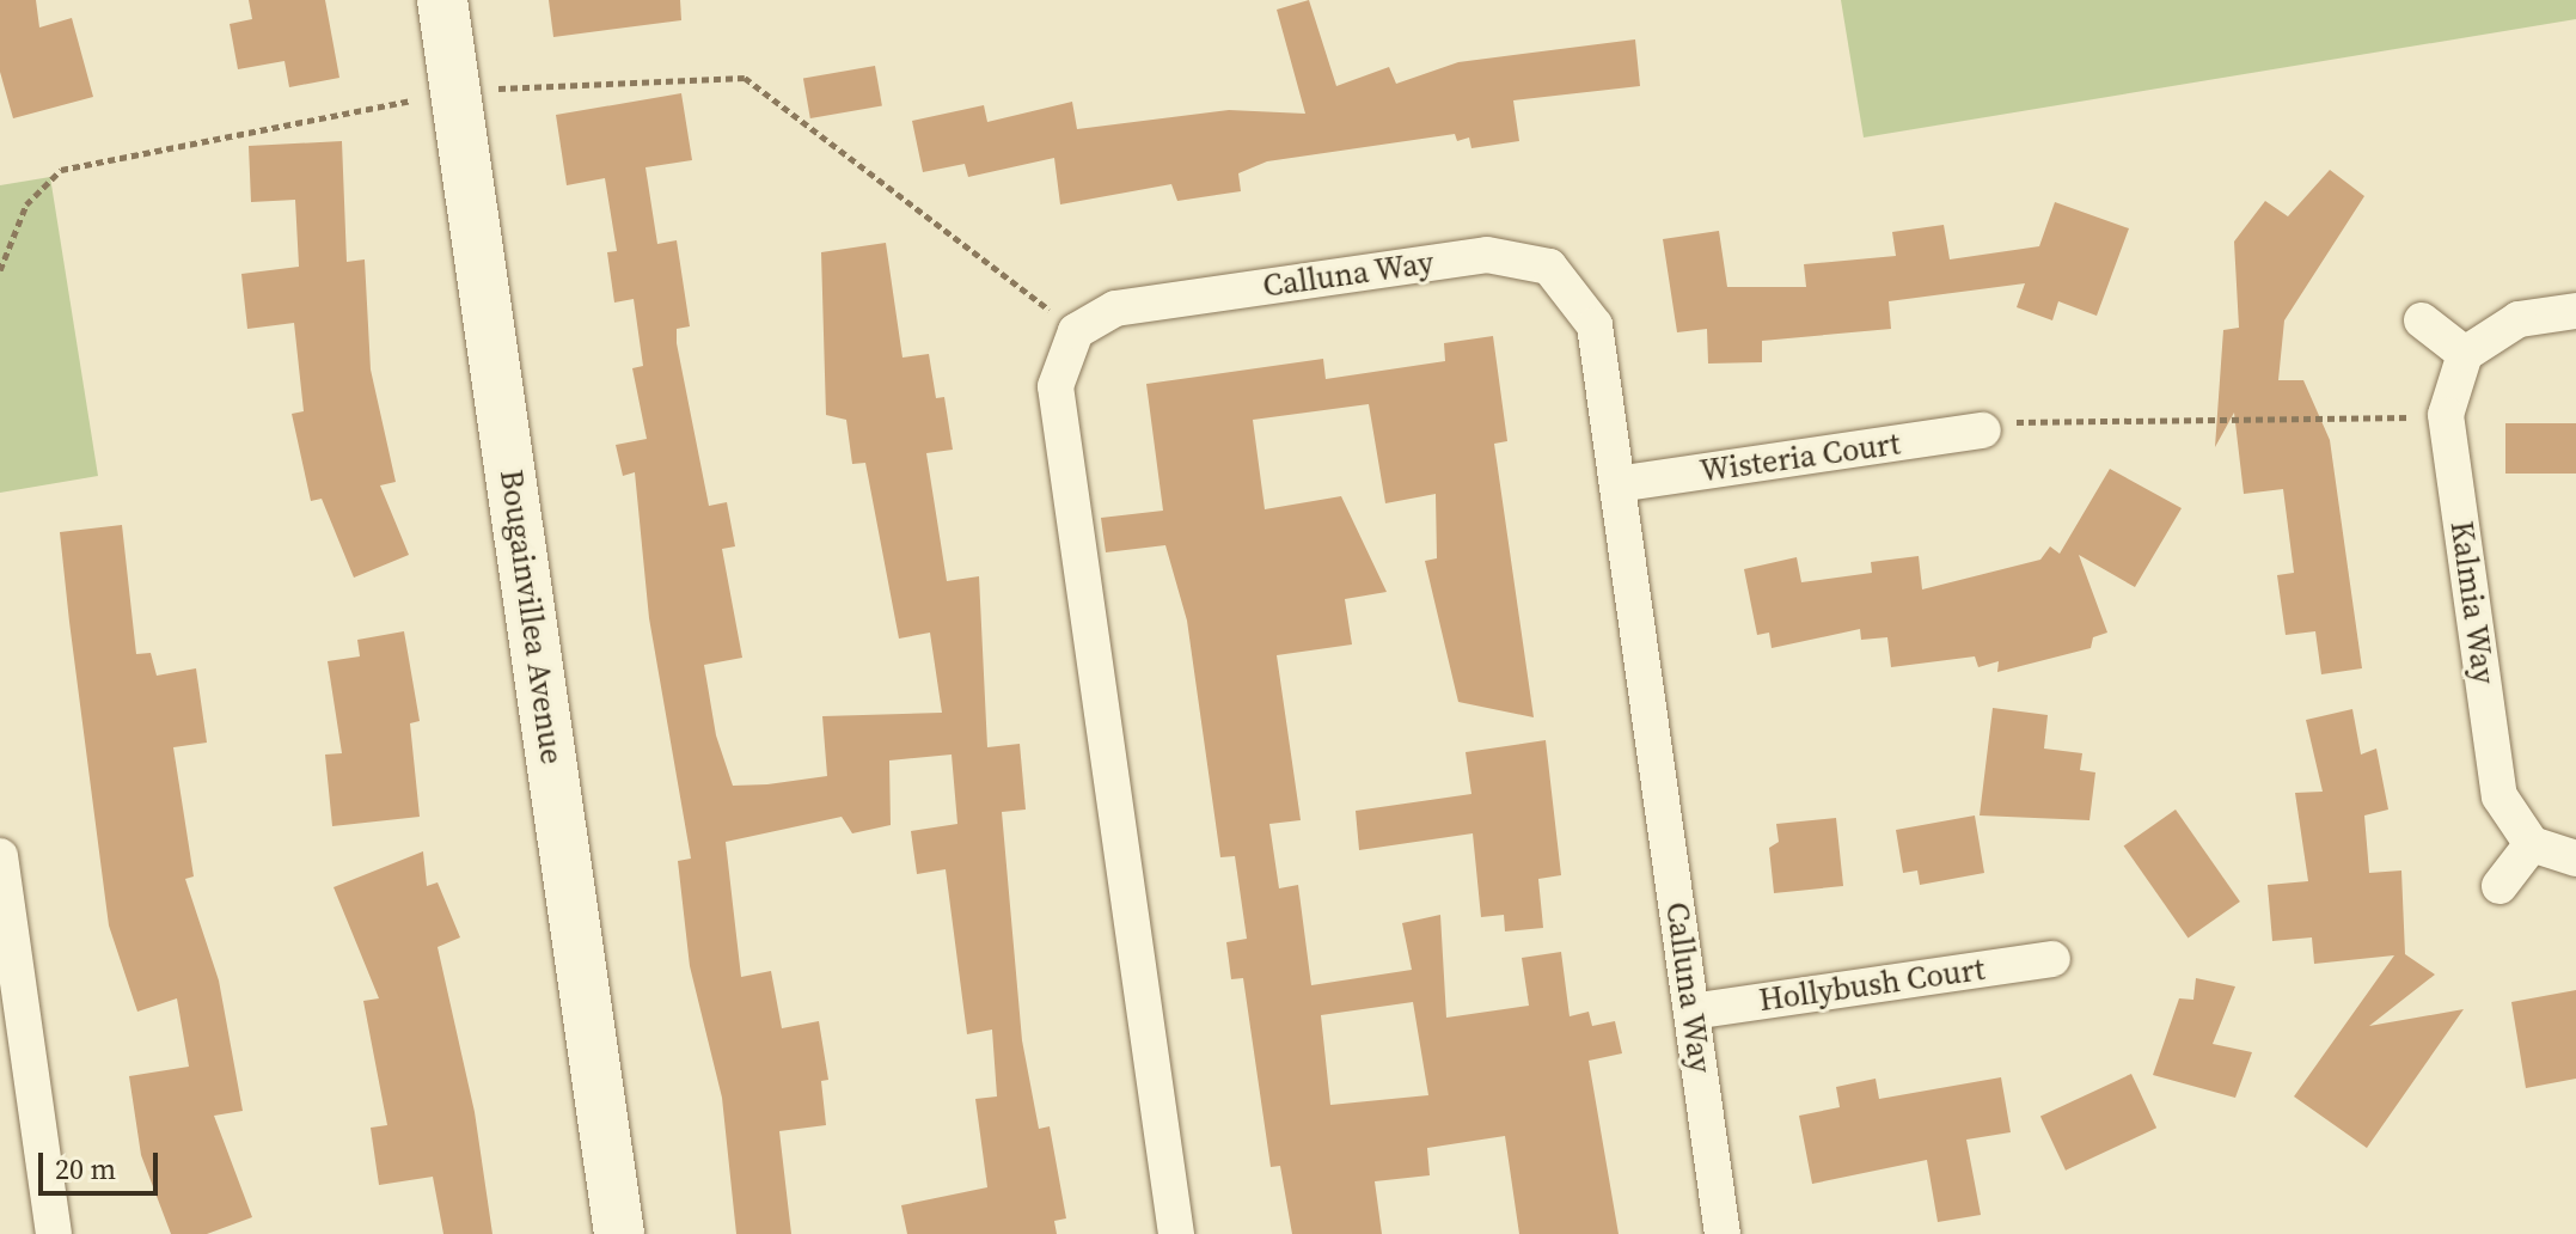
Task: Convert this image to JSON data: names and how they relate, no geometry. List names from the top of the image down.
{
  "streets": {
    "street": [
      "Calluna Way",
      "Wisteria Court",
      "Kalmia Way",
      "Bougainvillea Avenue",
      "Hollybush Court"
    ]
  },
  "crossings": [
    ["Calluna Way", "Wisteria Court"],
    ["Calluna Way", "Hollybush Court"]
  ],
  "scale_bar": "20 m"
}
